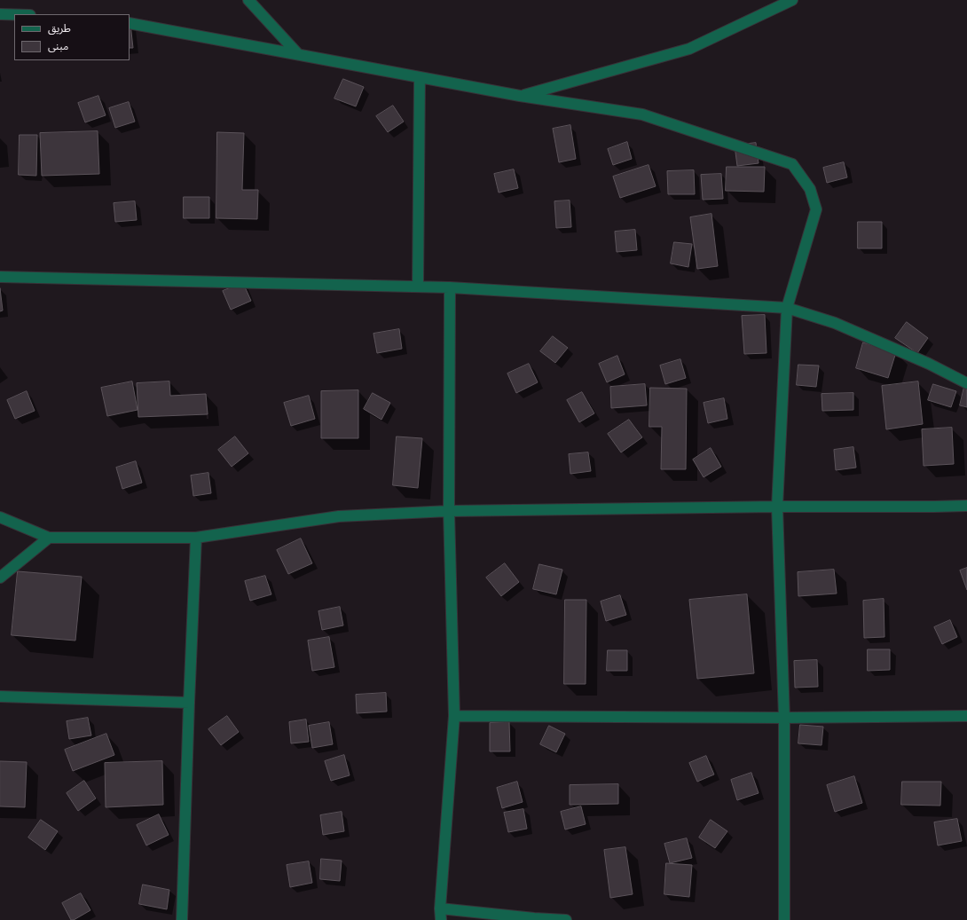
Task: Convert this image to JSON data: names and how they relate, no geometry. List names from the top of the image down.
{
  "legend": ["طريق", "مبنى"]
}
